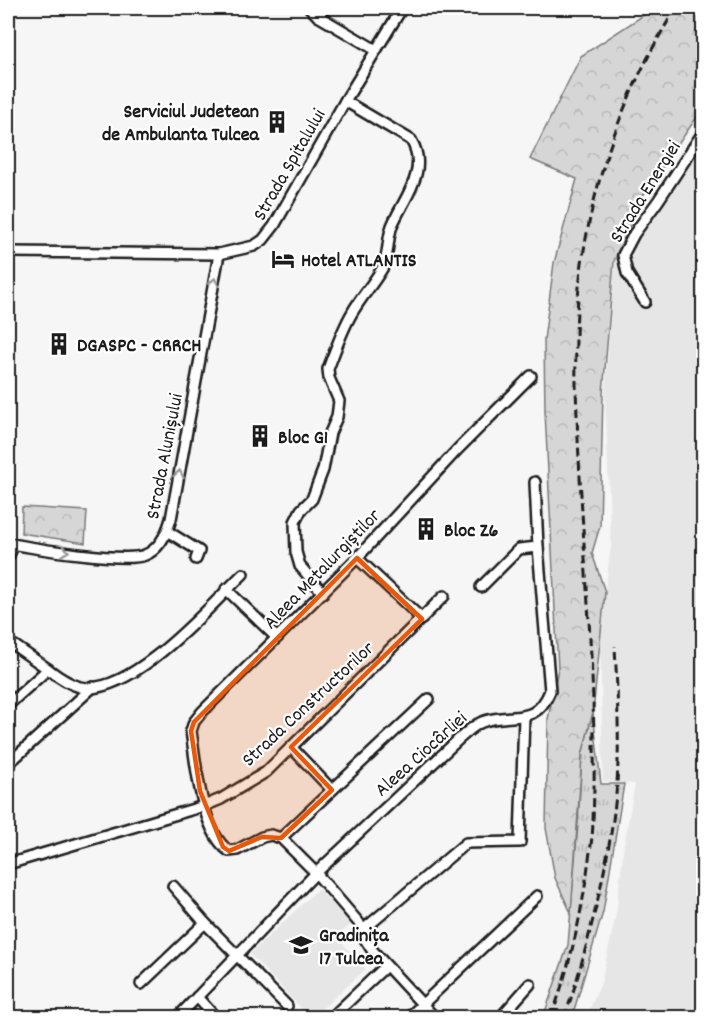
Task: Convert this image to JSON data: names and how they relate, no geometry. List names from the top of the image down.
{
  "streets": {
    "street": [
      "Strada Spitalului",
      "Strada Energiei",
      "Strada Alunișului",
      "Aleea Metalurgiștilor",
      "Strada Constructorilor",
      "Aleea Ciocârliei"
    ]
  },
  "crossings": [
    ["Strada Spitalului", "Strada Alunișului"],
    ["Aleea Metalurgiștilor", "Strada Constructorilor"]
  ],
  "places": {
    "building": [
      "Serviciul Judetean de Ambulanta Tulcea",
      "DGASPC - CRRCH",
      "Bloc G1",
      "Bloc Z6"
    ],
    "hotel": ["Hotel ATLANTIS"],
    "school or university": ["Gradinița 17 Tulcea"]
  }
}
